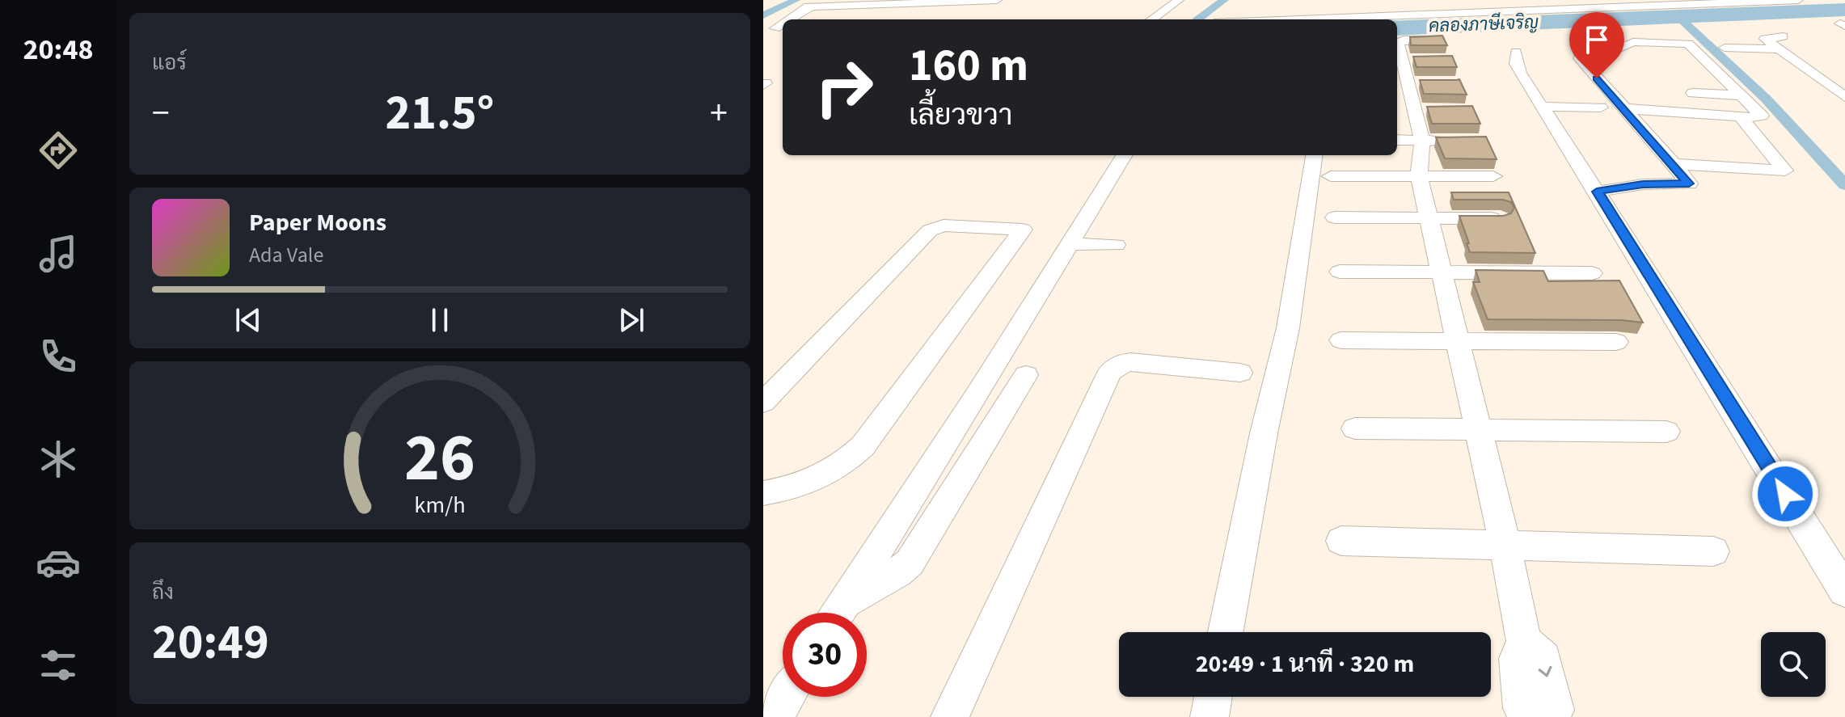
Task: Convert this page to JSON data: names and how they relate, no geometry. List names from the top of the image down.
{
  "water": ["คลองภาษีเจริญ"],
  "page": {
    "tabs": "20:48",
    "tile": [
      "แอร์",
      ["ถึง", "20:49"]
    ],
    "turn": ["160 m", "เลี้ยวขวา"],
    "heat": ["−", "21.5°", "+"],
    "song": ["Paper Moons", "Ada Vale"],
    "limit": "30",
    "trip": "20:49 · 1 นาที · 320 m",
    "gauge": ["26", "km/h"]
  }
}
